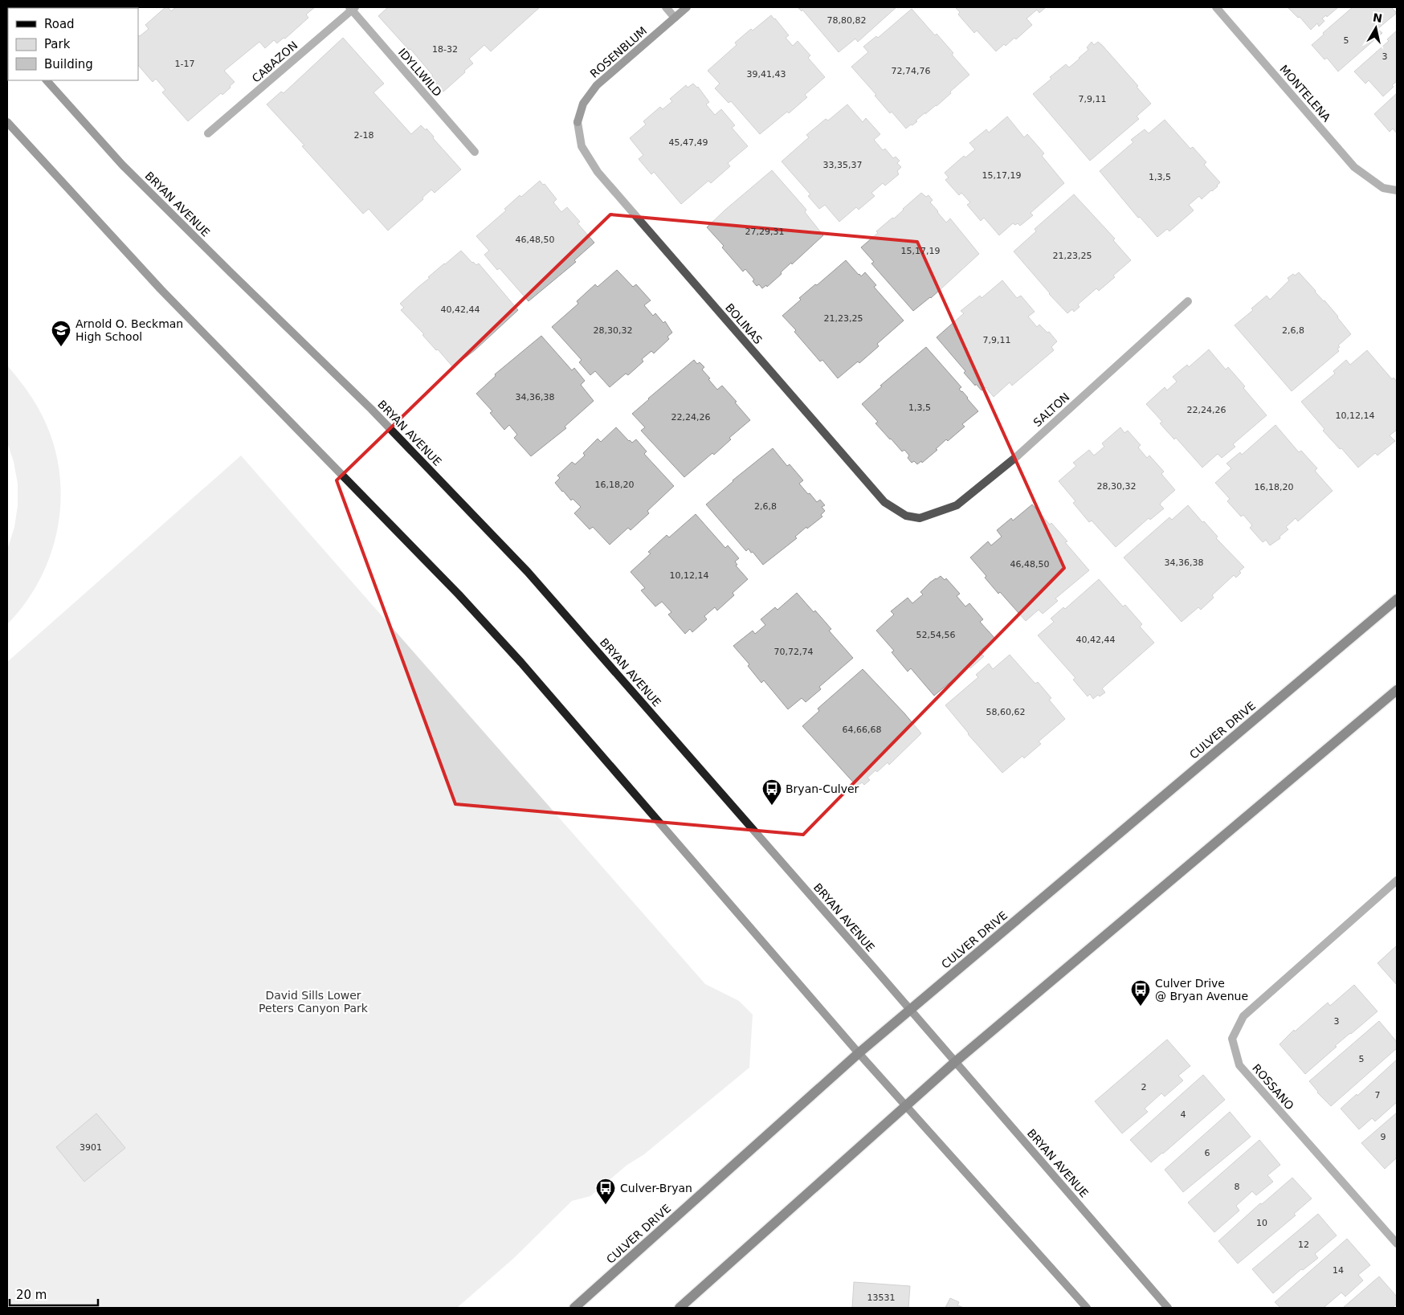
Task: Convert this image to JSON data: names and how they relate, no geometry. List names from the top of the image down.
{
  "streets": {
    "main road": ["ROSENBLUM", "BRYAN AVENUE", "CULVER DRIVE"],
    "street": [
      "CABAZON",
      "IDYLLWILD",
      "MONTELENA",
      "BOLINAS",
      "SALTON",
      "ROSSANO"
    ]
  },
  "crossings": [
    ["ROSENBLUM", "BOLINAS"],
    ["CABAZON", "IDYLLWILD"],
    ["BRYAN AVENUE", "CULVER DRIVE"],
    ["BOLINAS", "SALTON"]
  ],
  "parks": ["David Sills Lower Peters Canyon Park"],
  "places": {
    "school or university": ["Arnold O. Beckman High School"],
    "bus stop": ["Bryan-Culver", "Culver Drive @ Bryan Avenue", "Culver-Bryan"]
  },
  "house_numbers": [
    "78,80,82",
    "5",
    "18-32",
    "3",
    "1-17",
    "72,74,76",
    "39,41,43",
    "7,9,11",
    "2-18",
    "45,47,49",
    "33,35,37",
    "15,17,19",
    "1,3,5",
    "27,29,31",
    "46,48,50",
    "15,17,19",
    "21,23,25",
    "40,42,44",
    "21,23,25",
    "28,30,32",
    "2,6,8",
    "7,9,11",
    "34,36,38",
    "1,3,5",
    "22,24,26",
    "10,12,14",
    "22,24,26",
    "16,18,20",
    "28,30,32",
    "16,18,20",
    "2,6,8",
    "34,36,38",
    "46,48,50",
    "10,12,14",
    "52,54,56",
    "40,42,44",
    "70,72,74",
    "58,60,62",
    "64,66,68",
    "3",
    "5",
    "2",
    "7",
    "4",
    "9",
    "3901",
    "6",
    "8",
    "10",
    "12",
    "14",
    "13531"
  ],
  "legend": ["Road", "Park", "Building"],
  "scale_bar": "20 m",
  "north": "top"
}
